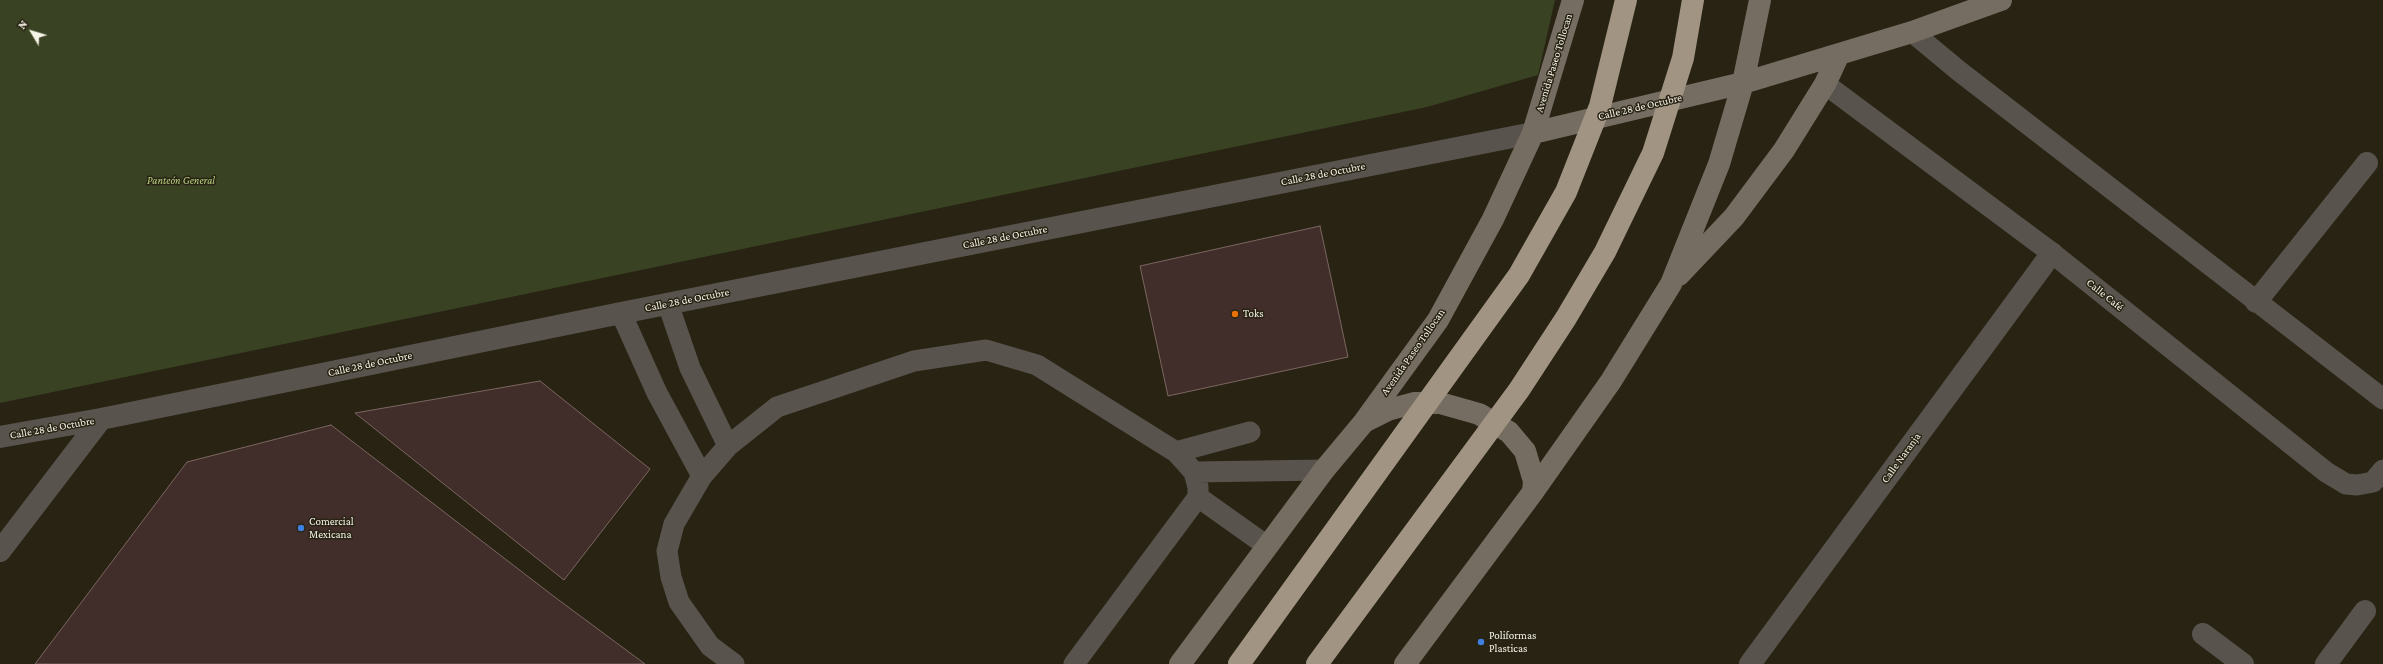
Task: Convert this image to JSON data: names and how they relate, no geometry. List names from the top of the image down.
{
  "streets": {
    "main road": ["Avenida Paseo Tollocan", "Calle 28 de Octubre"],
    "street": ["Calle Naranja"],
    "lane": ["Calle Café"]
  },
  "crossings": [
    ["Avenida Paseo Tollocan", "Calle 28 de Octubre"],
    ["Calle Café", "Calle Naranja"]
  ],
  "parks": ["Panteón General"],
  "places": ["Toks", "Comercial Mexicana", "Poliformas Plasticas"],
  "north": "top left"
}
